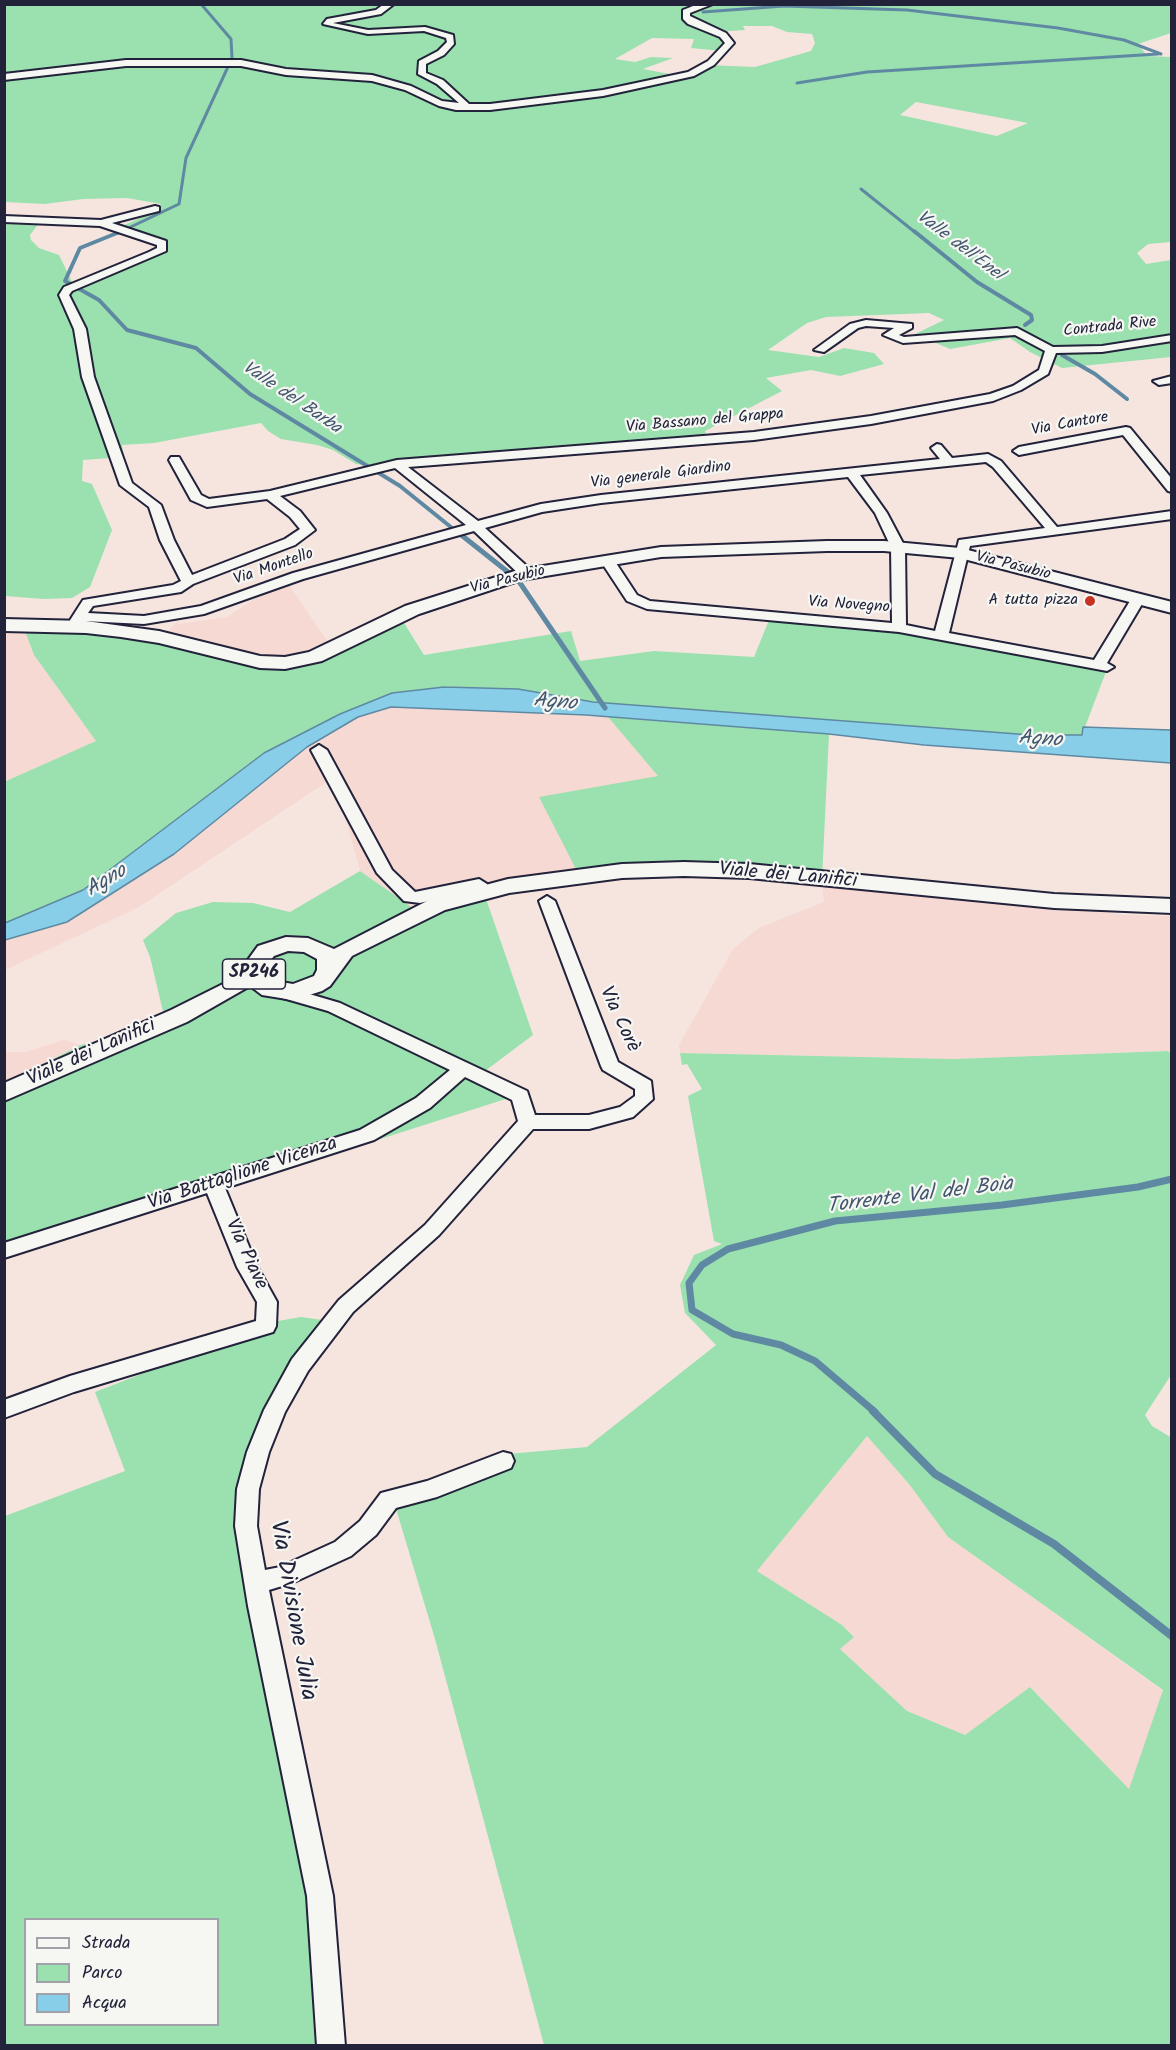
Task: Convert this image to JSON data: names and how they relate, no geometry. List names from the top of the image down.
{
  "streets": {
    "main road": ["Via Pasubio", "Viale dei Lanifici", "SP246"],
    "street": [
      "Contrada Rive",
      "Via Bassano del Grappa",
      "Via Cantore",
      "Via generale Giardino",
      "Via Montello",
      "Via Novegno",
      "Via Corè",
      "Via Battaglione Vicenza",
      "Via Piave",
      "Via Divisione Julia"
    ]
  },
  "crossings": [
    ["Contrada Rive", "Via Bassano del Grappa"],
    ["Via generale Giardino", "Via Montello"],
    ["Via Pasubio", "Via Montello"],
    ["Via Pasubio", "Via Novegno"],
    ["Viale dei Lanifici", "SP246"],
    ["Via Corè", "Via Divisione Julia"],
    ["Via Battaglione Vicenza", "Via Piave"]
  ],
  "water": [
    "Valle dell'Enel",
    "Valle del Barba",
    "Agno",
    "Torrente Val del Boia"
  ],
  "places": ["A tutta pizza"],
  "legend": ["Strada", "Parco", "Acqua"]
}
